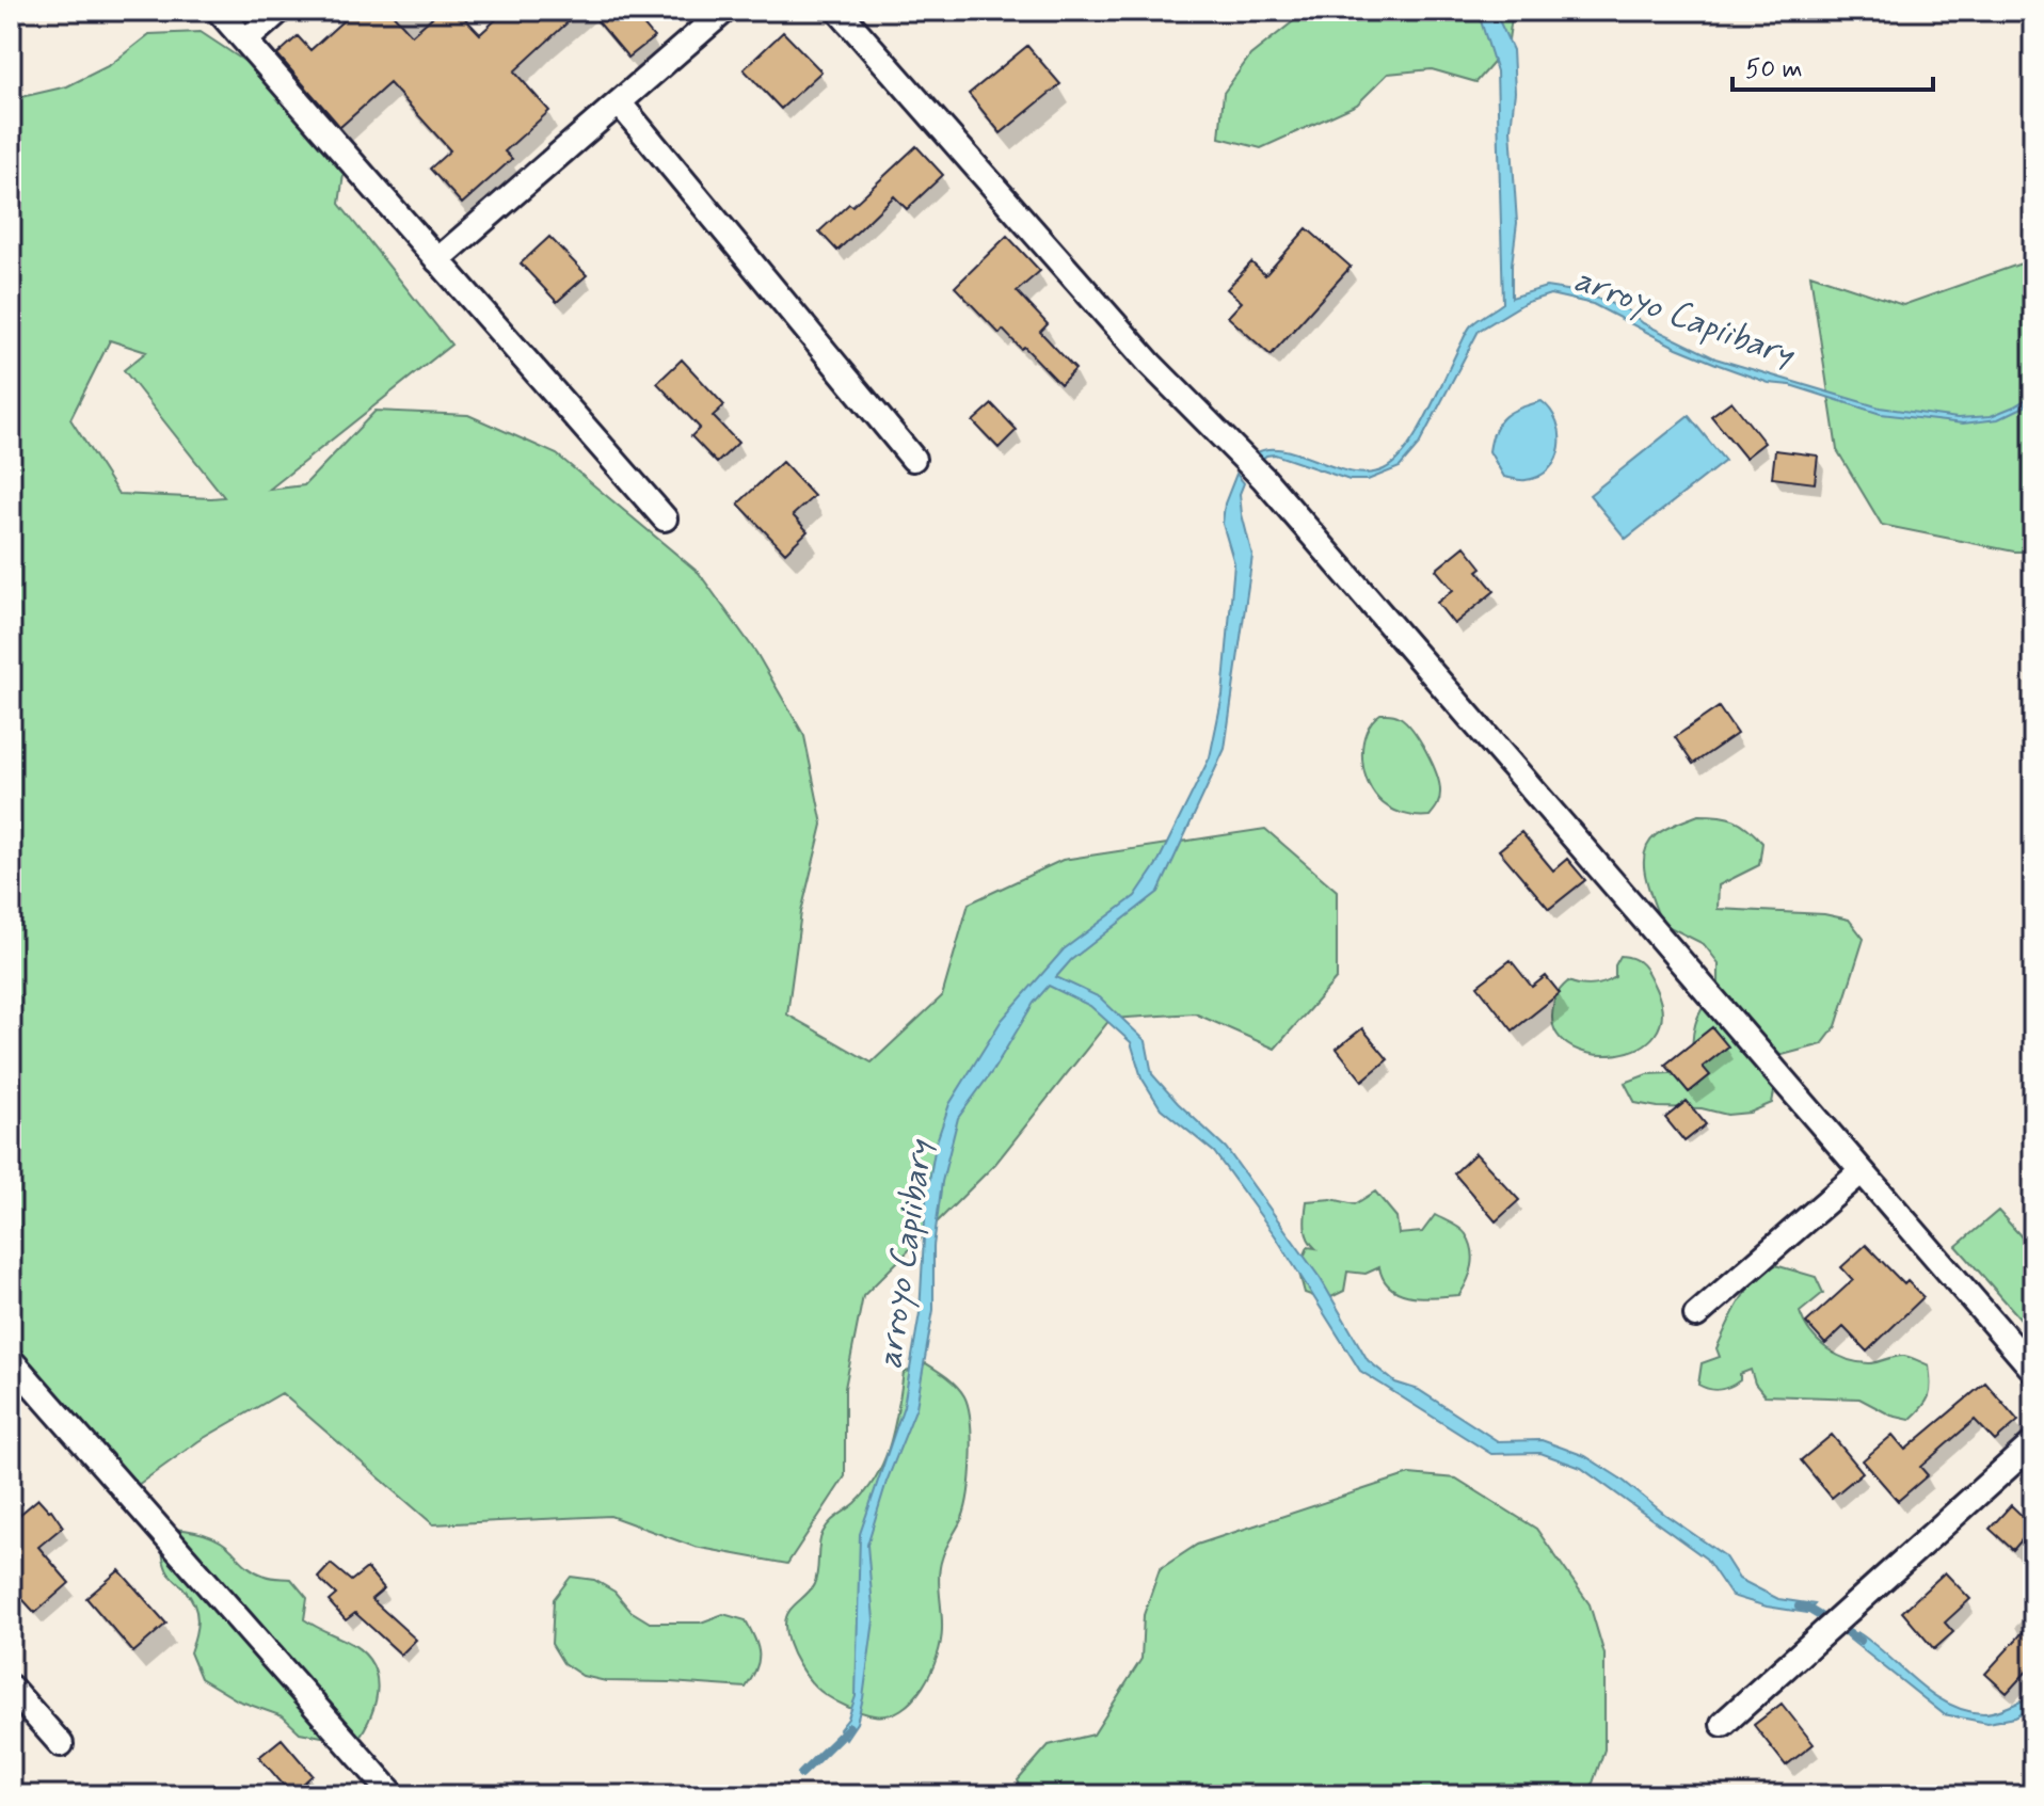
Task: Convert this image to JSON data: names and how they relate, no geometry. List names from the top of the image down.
{
  "water": ["arroyo Capiibary"],
  "scale_bar": "50 m"
}
